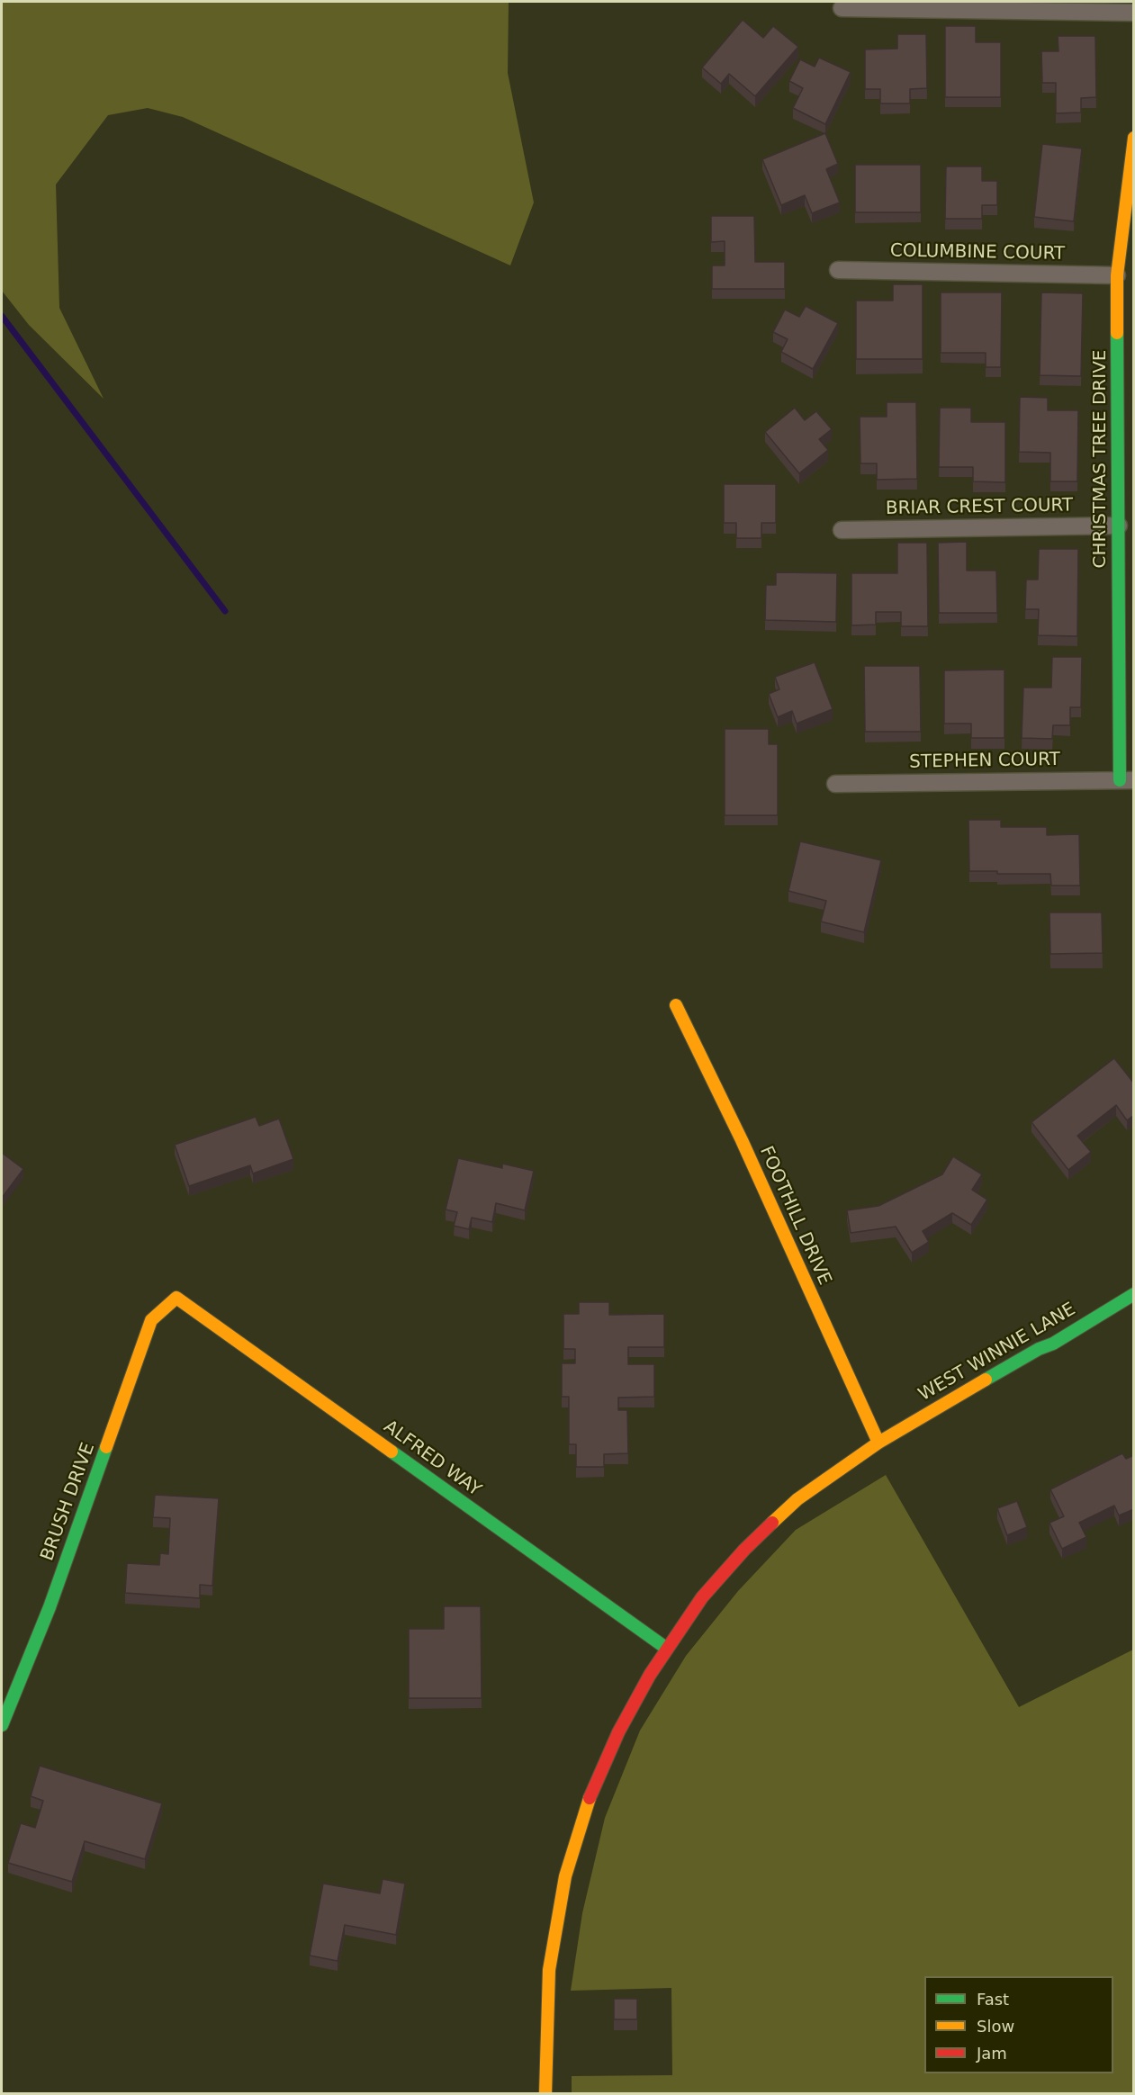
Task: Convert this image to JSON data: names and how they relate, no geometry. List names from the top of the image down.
{
  "streets": {
    "street": [
      "COLUMBINE COURT",
      "CHRISTMAS TREE DRIVE",
      "BRIAR CREST COURT",
      "STEPHEN COURT",
      "FOOTHILL DRIVE",
      "WEST WINNIE LANE",
      "ALFRED WAY",
      "BRUSH DRIVE"
    ]
  },
  "crossings": [
    ["COLUMBINE COURT", "CHRISTMAS TREE DRIVE"],
    ["CHRISTMAS TREE DRIVE", "BRIAR CREST COURT"],
    ["CHRISTMAS TREE DRIVE", "STEPHEN COURT"],
    ["FOOTHILL DRIVE", "WEST WINNIE LANE"],
    ["WEST WINNIE LANE", "ALFRED WAY"],
    ["ALFRED WAY", "BRUSH DRIVE"]
  ],
  "legend": ["Fast", "Slow", "Jam"]
}
